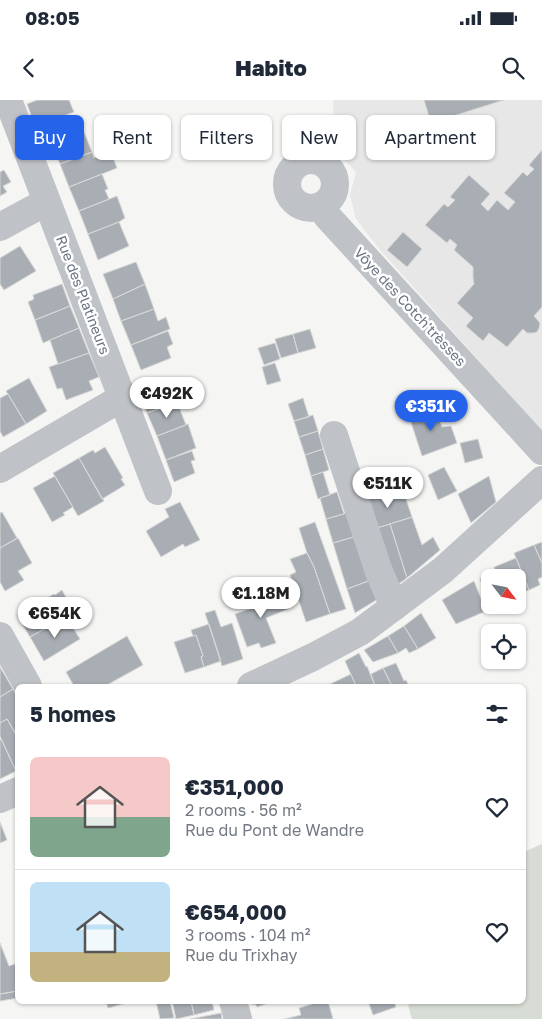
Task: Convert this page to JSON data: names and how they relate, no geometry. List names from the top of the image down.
{
  "streets": {
    "street": ["Rue des Platineurs", "Vôye des Cotch'trèsses"]
  },
  "north": "bottom right",
  "page": {
    "status": "08:05",
    "header": "Habito",
    "chip": [
      "Buy",
      "Rent",
      "Filters",
      "New",
      "Apartment"
    ],
    "price": [
      "€492K",
      "€351K",
      "€511K",
      "€1.18M",
      "€654K"
    ],
    "heading": "5 homes",
    "list": [
      {
        "name": "€351,000",
        "note": "2 rooms · 56 m² · Rue du Pont de Wandre"
      },
      {
        "name": "€654,000",
        "note": "3 rooms · 104 m² · Rue du Trixhay"
      }
    ]
  }
}
